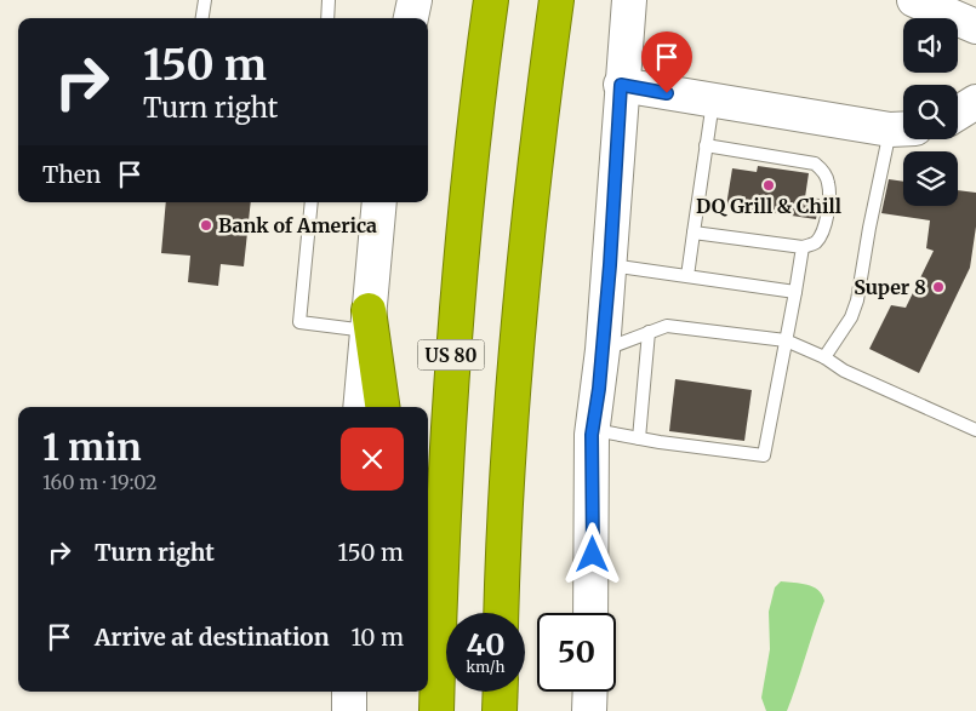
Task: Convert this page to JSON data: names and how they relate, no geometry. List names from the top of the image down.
{
  "streets": {
    "highway": ["US 80"]
  },
  "places": ["DQ Grill & Chill", "Bank of America", "Super 8"],
  "page": {
    "turn": ["150 m", "Turn right"],
    "then": "Then",
    "heading": ["1 min", "160 m · 19:02"],
    "list": [
      {
        "name": "Turn right",
        "value": "150 m"
      },
      {
        "name": "Arrive at destination",
        "value": "10 m"
      }
    ],
    "speed": "40 km/h",
    "limit": "50"
  }
}
